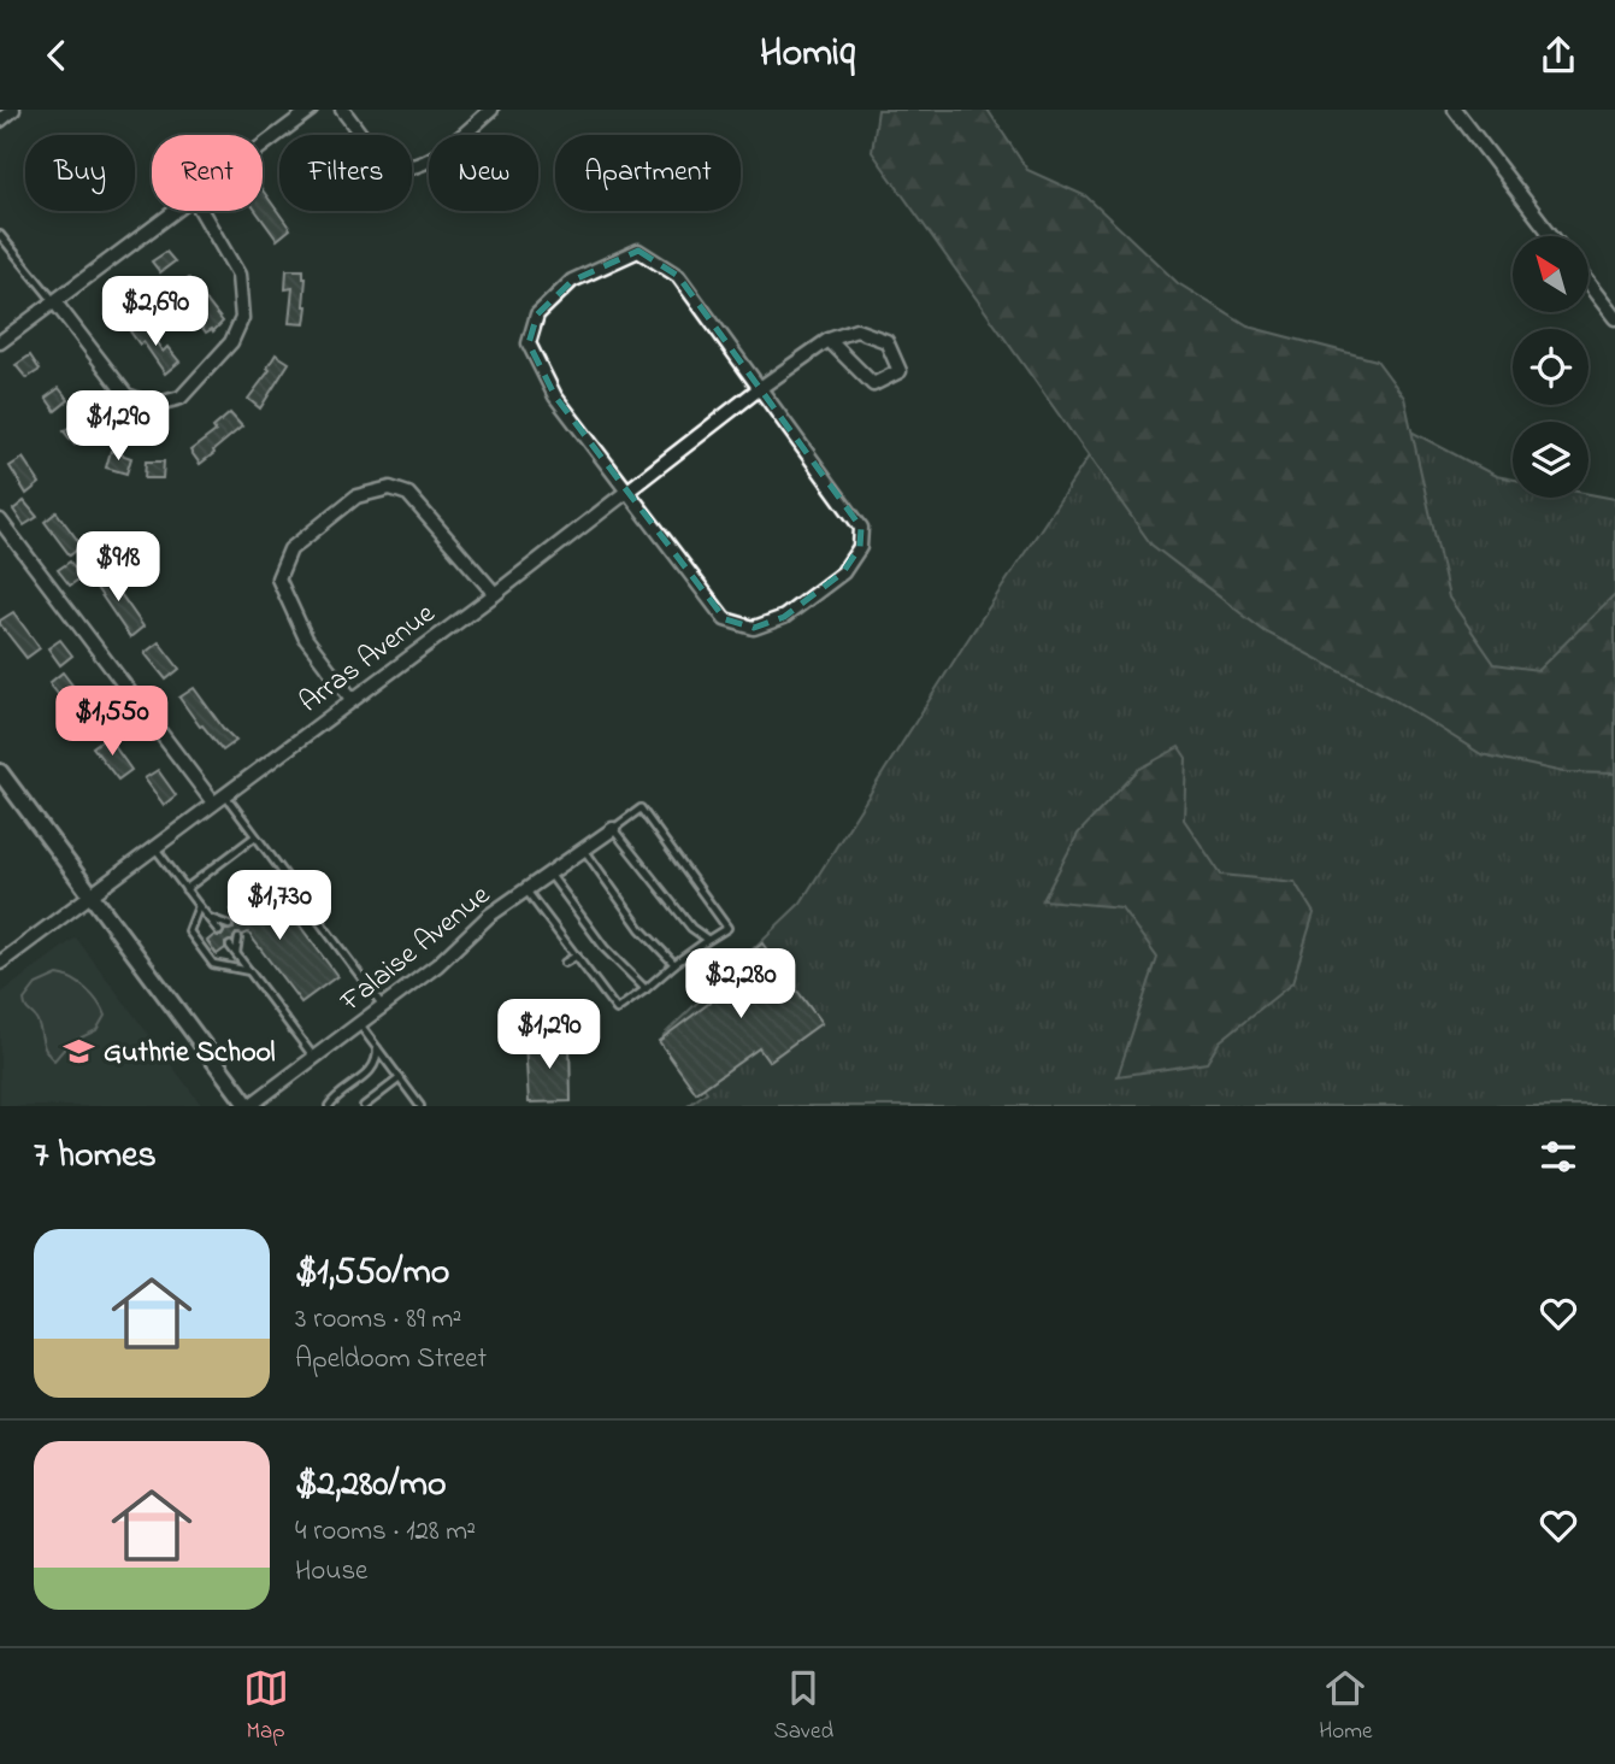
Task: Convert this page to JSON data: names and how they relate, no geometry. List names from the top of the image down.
{
  "streets": {
    "street": ["Arras Avenue", "Falaise Avenue"]
  },
  "places": {
    "school or university": ["Guthrie School"]
  },
  "north": "top left",
  "page": {
    "header": "Homiq",
    "chip": [
      "Buy",
      "Rent",
      "Filters",
      "New",
      "Apartment"
    ],
    "price": [
      "$2,690",
      "$1,290",
      "$918",
      "$1,550",
      "$1,730",
      "$2,280",
      "$1,290"
    ],
    "heading": "7 homes",
    "list": [
      {
        "name": "$1,550/mo",
        "note": "3 rooms · 89 m² · Apeldoom Street"
      },
      {
        "name": "$2,280/mo",
        "note": "4 rooms · 128 m² · House"
      }
    ],
    "tabs": ["Map", "Saved", "Home"]
  }
}
